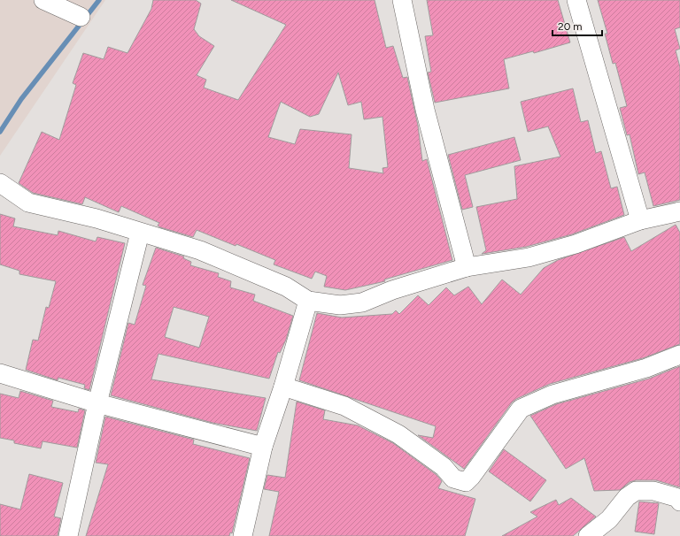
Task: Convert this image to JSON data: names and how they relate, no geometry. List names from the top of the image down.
{
  "scale_bar": "20 m"
}
